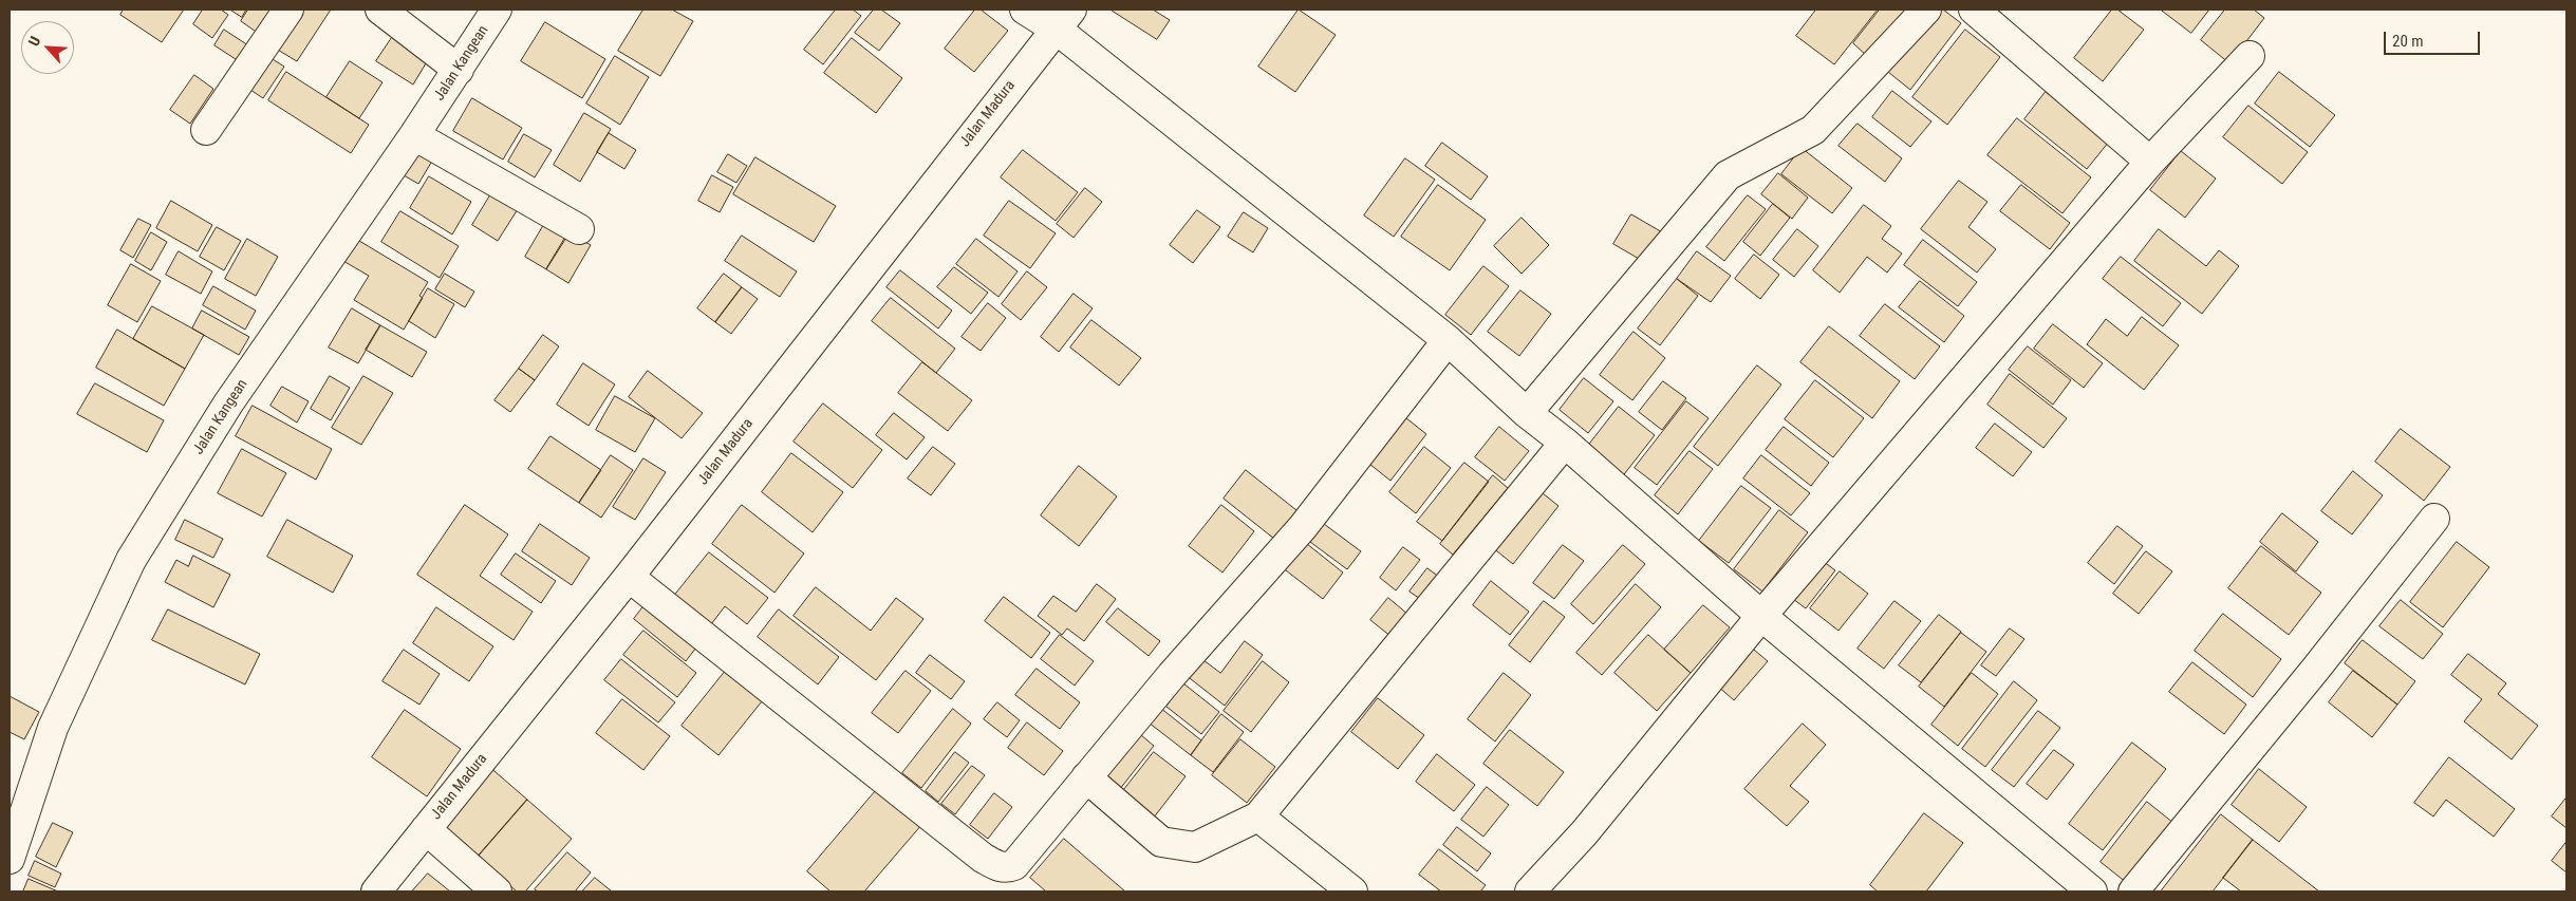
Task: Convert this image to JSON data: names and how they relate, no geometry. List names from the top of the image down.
{
  "streets": {
    "street": ["Jalan Kangean", "Jalan Madura"]
  },
  "scale_bar": "20 m",
  "north": "top left"
}
